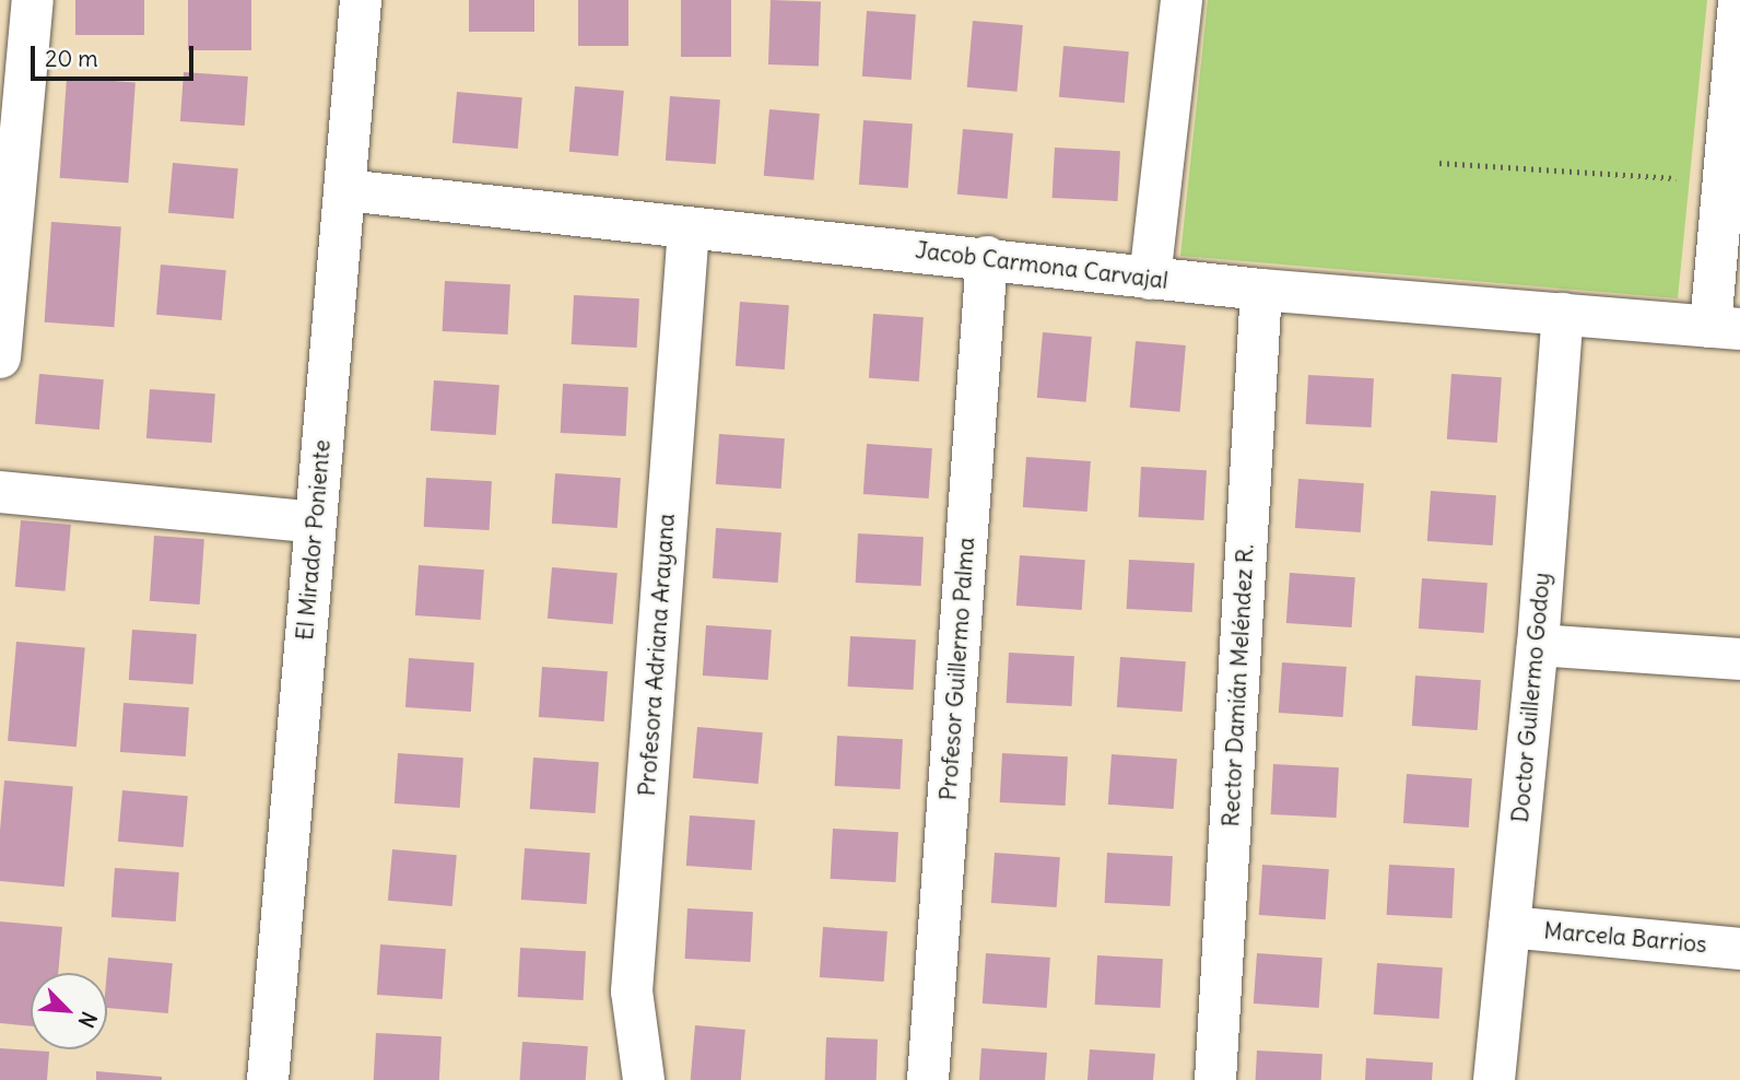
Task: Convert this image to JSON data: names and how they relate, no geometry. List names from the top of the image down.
{
  "streets": {
    "street": [
      "Jacob Carmona Carvajal",
      "El Mirador Poniente",
      "Profesora Adriana Arayana",
      "Profesor Guillermo Palma",
      "Rector Damián Meléndez R.",
      "Doctor Guillermo Godoy",
      "Marcela Barrios"
    ]
  },
  "crossings": [
    ["Jacob Carmona Carvajal", "El Mirador Poniente"],
    ["Jacob Carmona Carvajal", "Profesora Adriana Arayana"],
    ["Jacob Carmona Carvajal", "Profesor Guillermo Palma"],
    ["Jacob Carmona Carvajal", "Rector Damián Meléndez R."],
    ["Jacob Carmona Carvajal", "Doctor Guillermo Godoy"],
    ["Doctor Guillermo Godoy", "Marcela Barrios"]
  ],
  "scale_bar": "20 m",
  "north": "bottom right"
}
